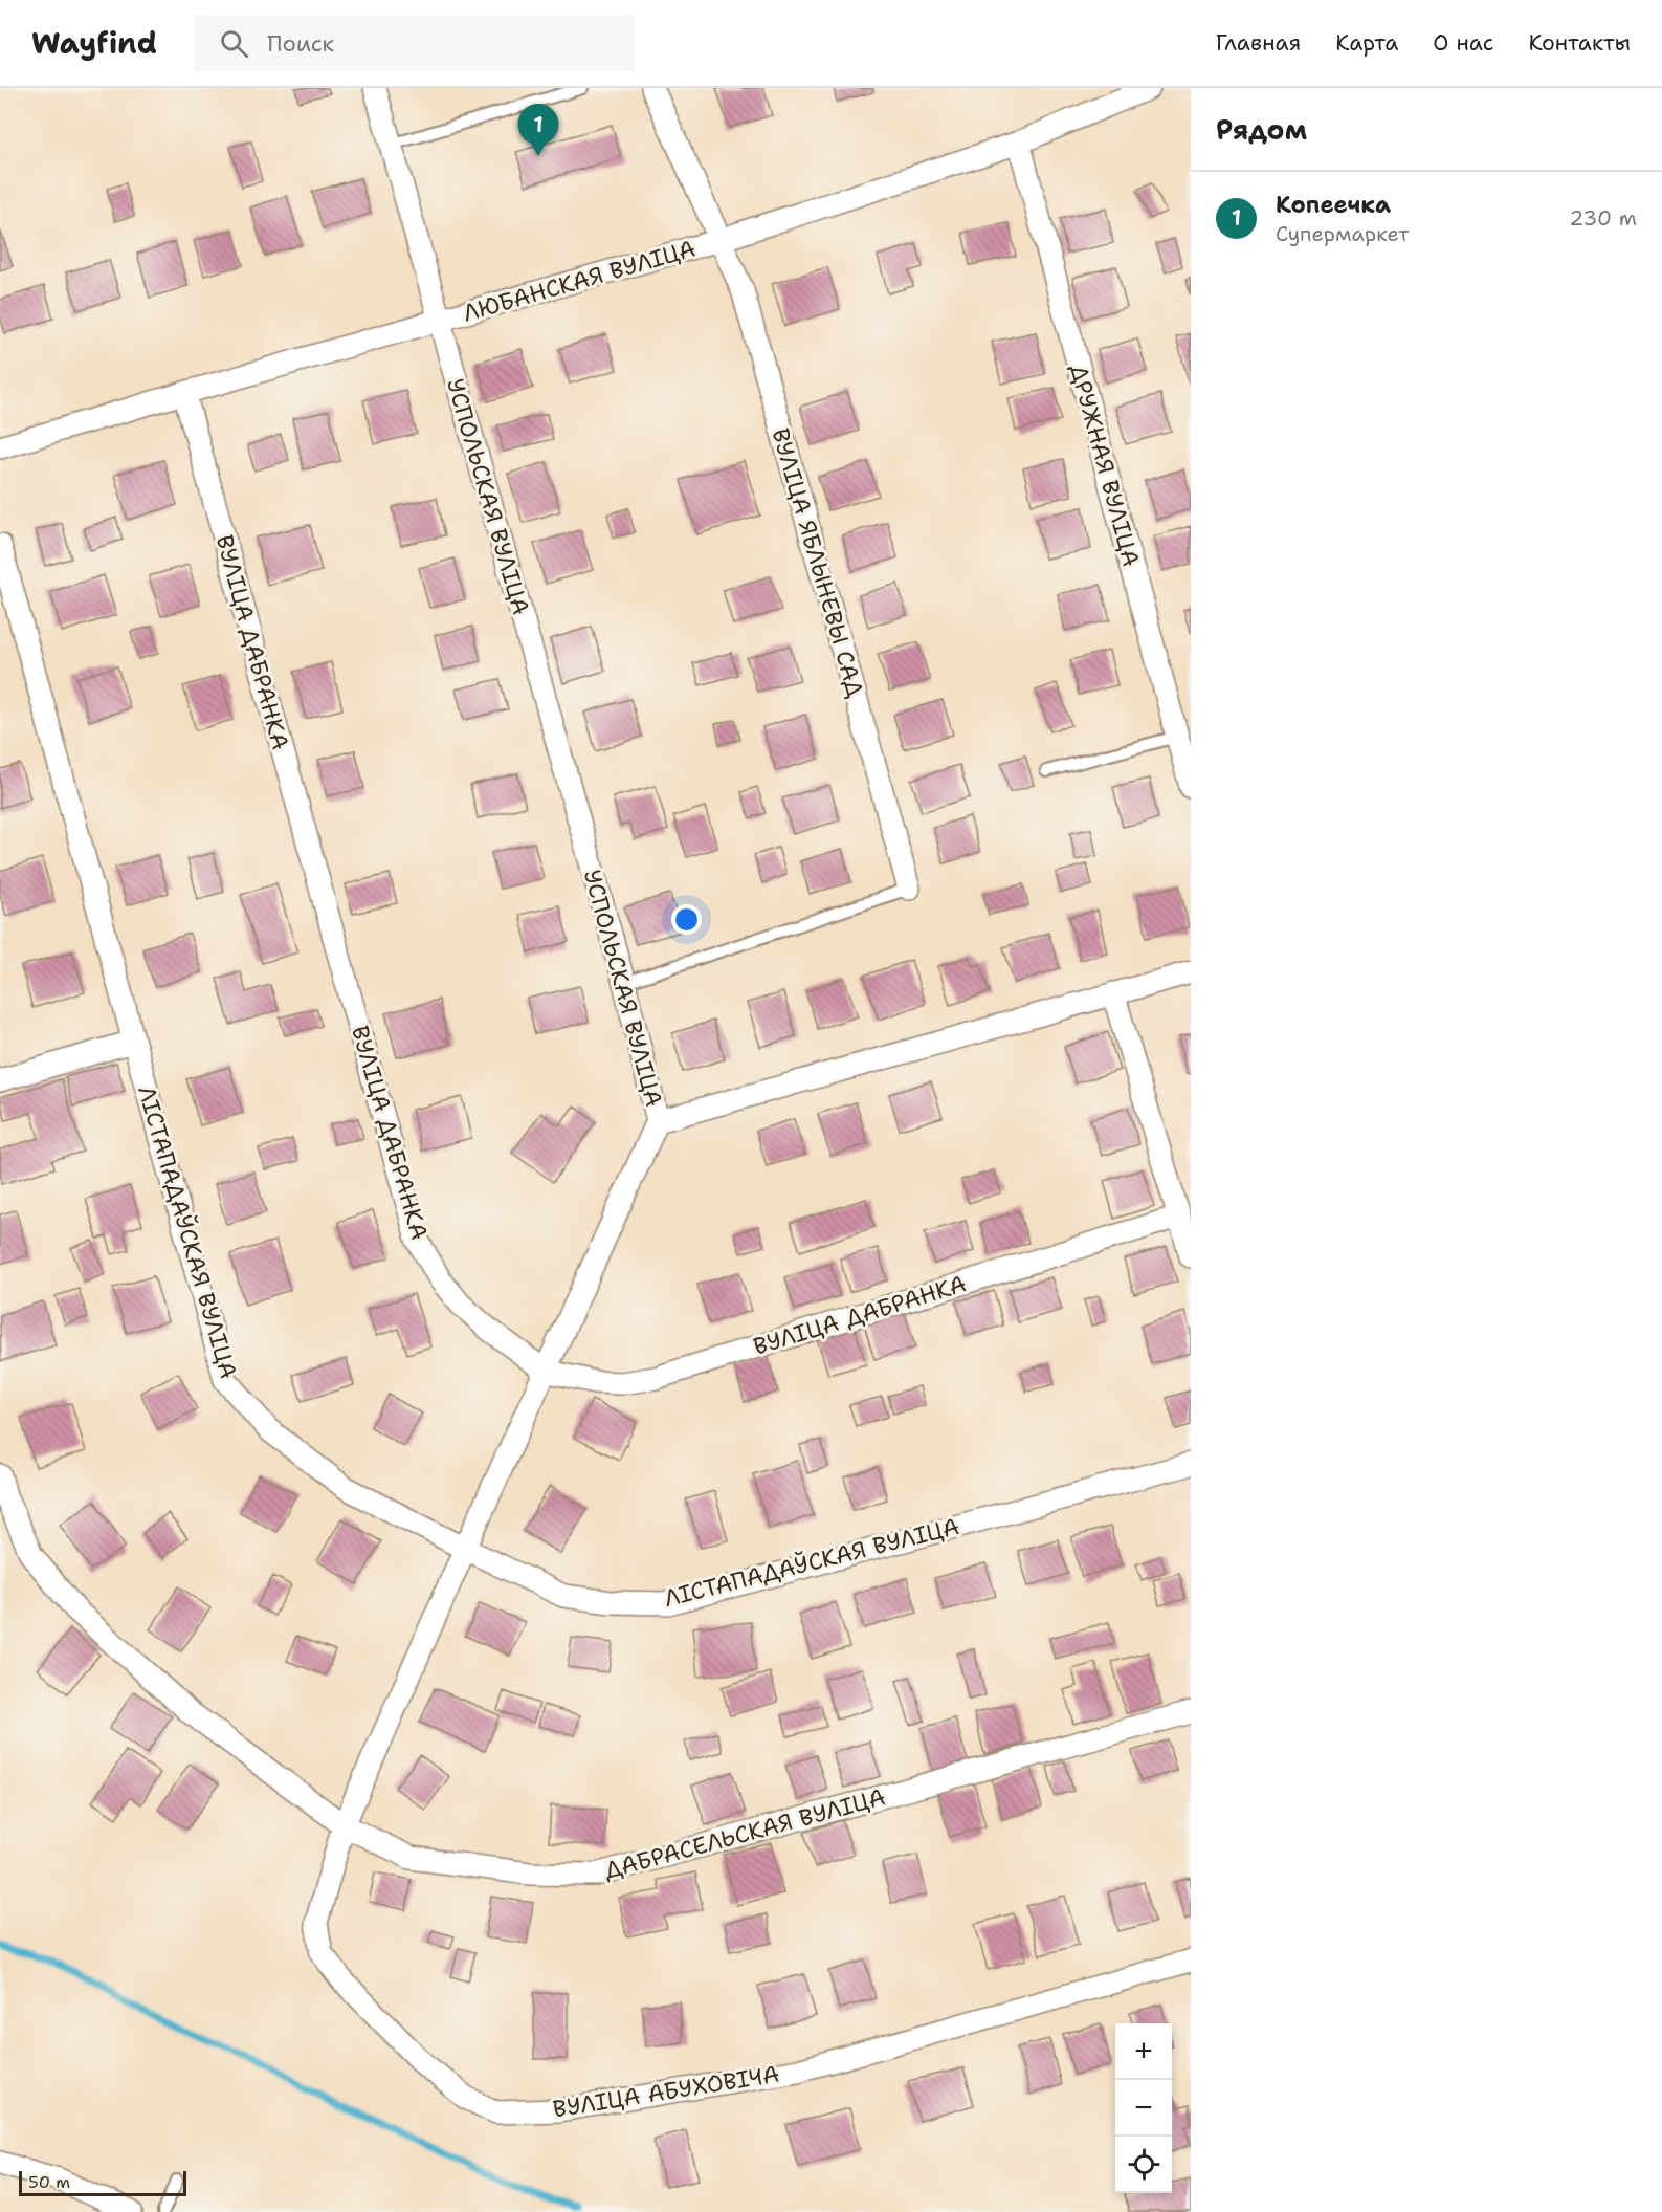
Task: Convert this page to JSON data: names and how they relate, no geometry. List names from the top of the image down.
{
  "streets": {
    "street": [
      "ЛЮБАНСКАЯ ВУЛІЦА",
      "ДРУЖНАЯ ВУЛІЦА",
      "УСПОЛЬСКАЯ ВУЛІЦА",
      "ВУЛІЦА ЯБЛЫНЕВЫ САД",
      "ВУЛІЦА ДАБРАНКА",
      "ЛІСТАПАДАЎСКАЯ ВУЛІЦА",
      "ДАБРАСЕЛЬСКАЯ ВУЛІЦА",
      "ВУЛІЦА АБУХОВІЧА"
    ]
  },
  "crossings": [
    ["ЛЮБАНСКАЯ ВУЛІЦА", "ДРУЖНАЯ ВУЛІЦА"],
    ["ЛЮБАНСКАЯ ВУЛІЦА", "УСПОЛЬСКАЯ ВУЛІЦА"],
    ["ЛЮБАНСКАЯ ВУЛІЦА", "ВУЛІЦА ЯБЛЫНЕВЫ САД"],
    ["ЛЮБАНСКАЯ ВУЛІЦА", "ВУЛІЦА ДАБРАНКА"],
    ["УСПОЛЬСКАЯ ВУЛІЦА", "ВУЛІЦА АБУХОВІЧА"],
    ["ВУЛІЦА ДАБРАНКА", "ВУЛІЦА АБУХОВІЧА"],
    ["ЛІСТАПАДАЎСКАЯ ВУЛІЦА", "ВУЛІЦА АБУХОВІЧА"],
    ["ДАБРАСЕЛЬСКАЯ ВУЛІЦА", "ВУЛІЦА АБУХОВІЧА"]
  ],
  "scale_bar": "50 m",
  "page": {
    "header": "Wayfind",
    "search": "Поиск",
    "nav": [
      "Главная",
      "Карта",
      "О нас",
      "Контакты"
    ],
    "heading": "Рядом",
    "pins": "1",
    "list": [
      {
        "mark": "1",
        "name": "Копеечка",
        "note": "Супермаркет",
        "value": "230 m"
      }
    ],
    "map_buttons": ["+", "−"],
    "scale": "50 m"
  }
}
